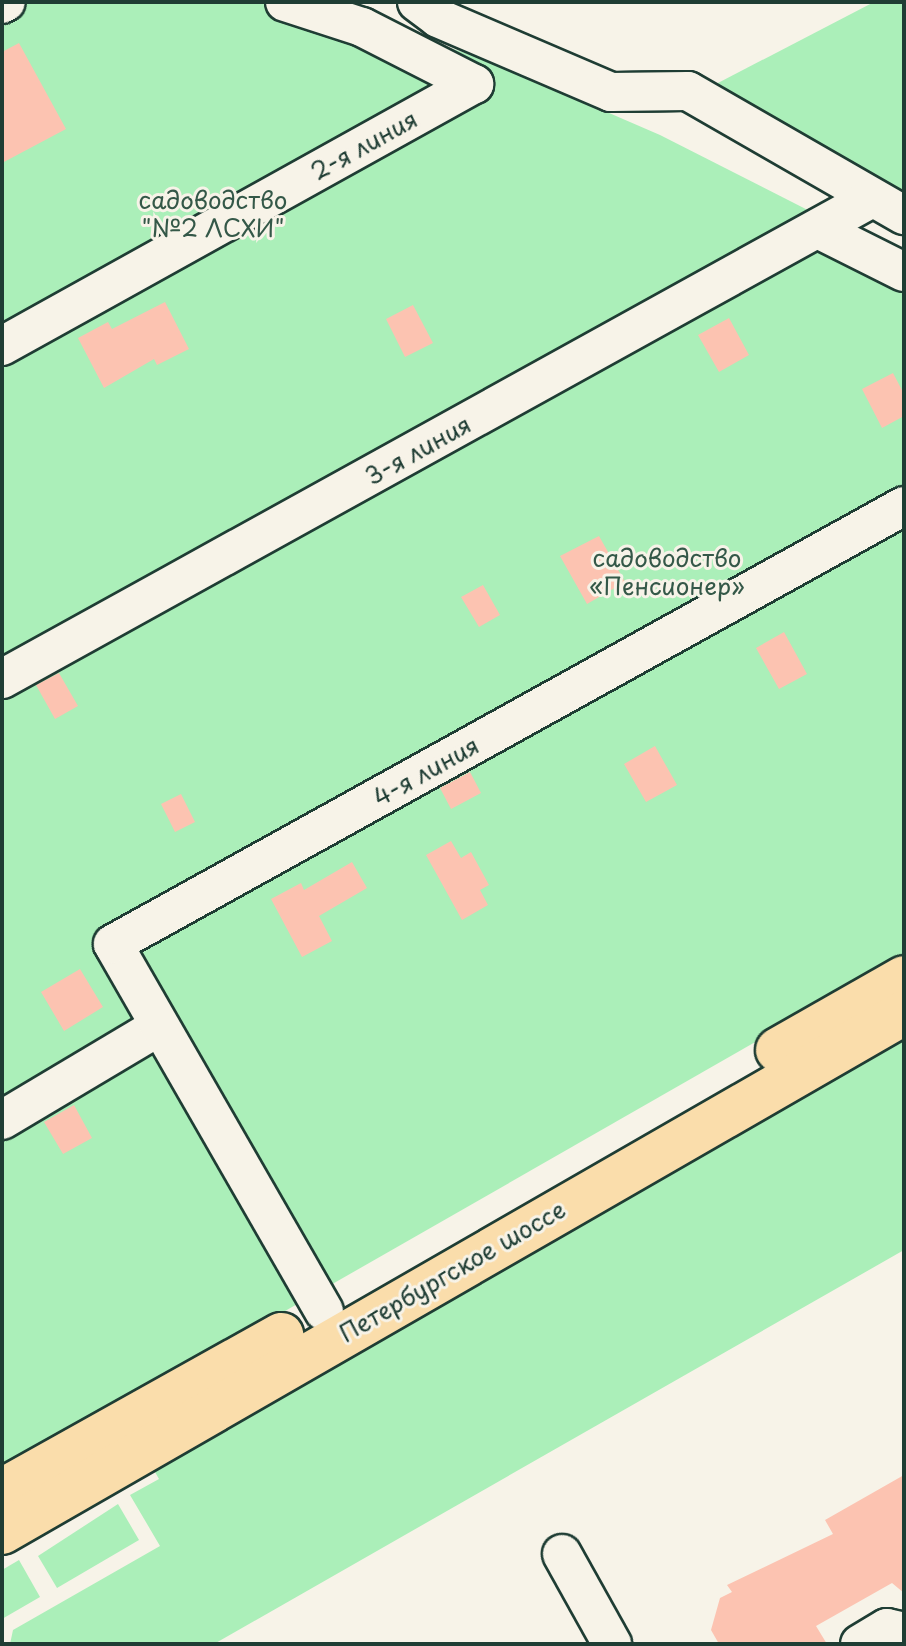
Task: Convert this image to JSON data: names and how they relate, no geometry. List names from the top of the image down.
{
  "streets": {
    "main road": ["Петербургское шоссе"],
    "street": ["2-я линия", "3-я линия", "4-я линия"]
  },
  "crossings": [
    ["4-я линия", "Петербургское шоссе"]
  ],
  "parks": ["садоводство \"№2 ЛСХИ\"", "садоводство «Пенсионер»"]
}
